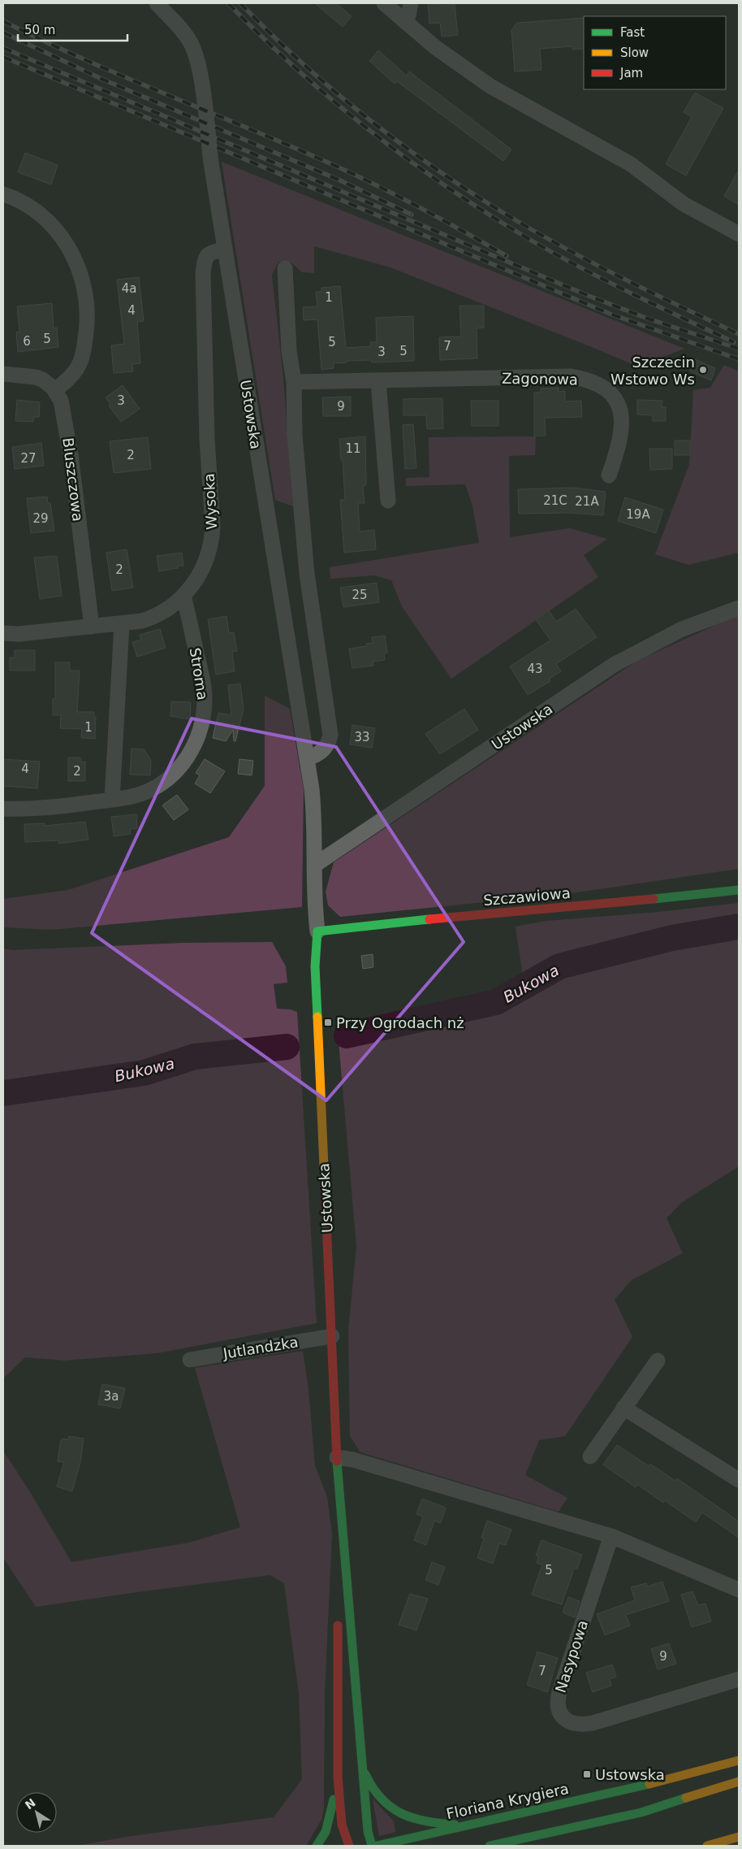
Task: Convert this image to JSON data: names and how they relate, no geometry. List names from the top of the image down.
{
  "streets": {
    "street": [
      "Zagonowa",
      "Ustowska",
      "Bluszczowa",
      "Wysoka",
      "Stroma",
      "Szczawiowa",
      "Jutlandzka",
      "Nasypowa",
      "Floriana Krygiera"
    ]
  },
  "crossings": [
    ["Ustowska", "Wysoka"],
    ["Ustowska", "Szczawiowa"],
    ["Ustowska", "Jutlandzka"],
    ["Ustowska", "Floriana Krygiera"],
    ["Bluszczowa", "Wysoka"],
    ["Wysoka", "Stroma"]
  ],
  "water": ["Bukowa"],
  "places": {
    "other": ["Szczecin Wstowo Ws"],
    "transit": ["Przy Ogrodach nż", "Ustowska"]
  },
  "house_numbers": [
    "4a",
    "1",
    "4",
    "5",
    "6",
    "5",
    "7",
    "5",
    "3",
    "3",
    "9",
    "11",
    "2",
    "27",
    "21C",
    "21A",
    "19A",
    "29",
    "2",
    "25",
    "43",
    "1",
    "33",
    "4",
    "2",
    "3a",
    "5",
    "9",
    "7"
  ],
  "legend": ["Fast", "Slow", "Jam"],
  "scale_bar": "50 m",
  "north": "top left"
}
